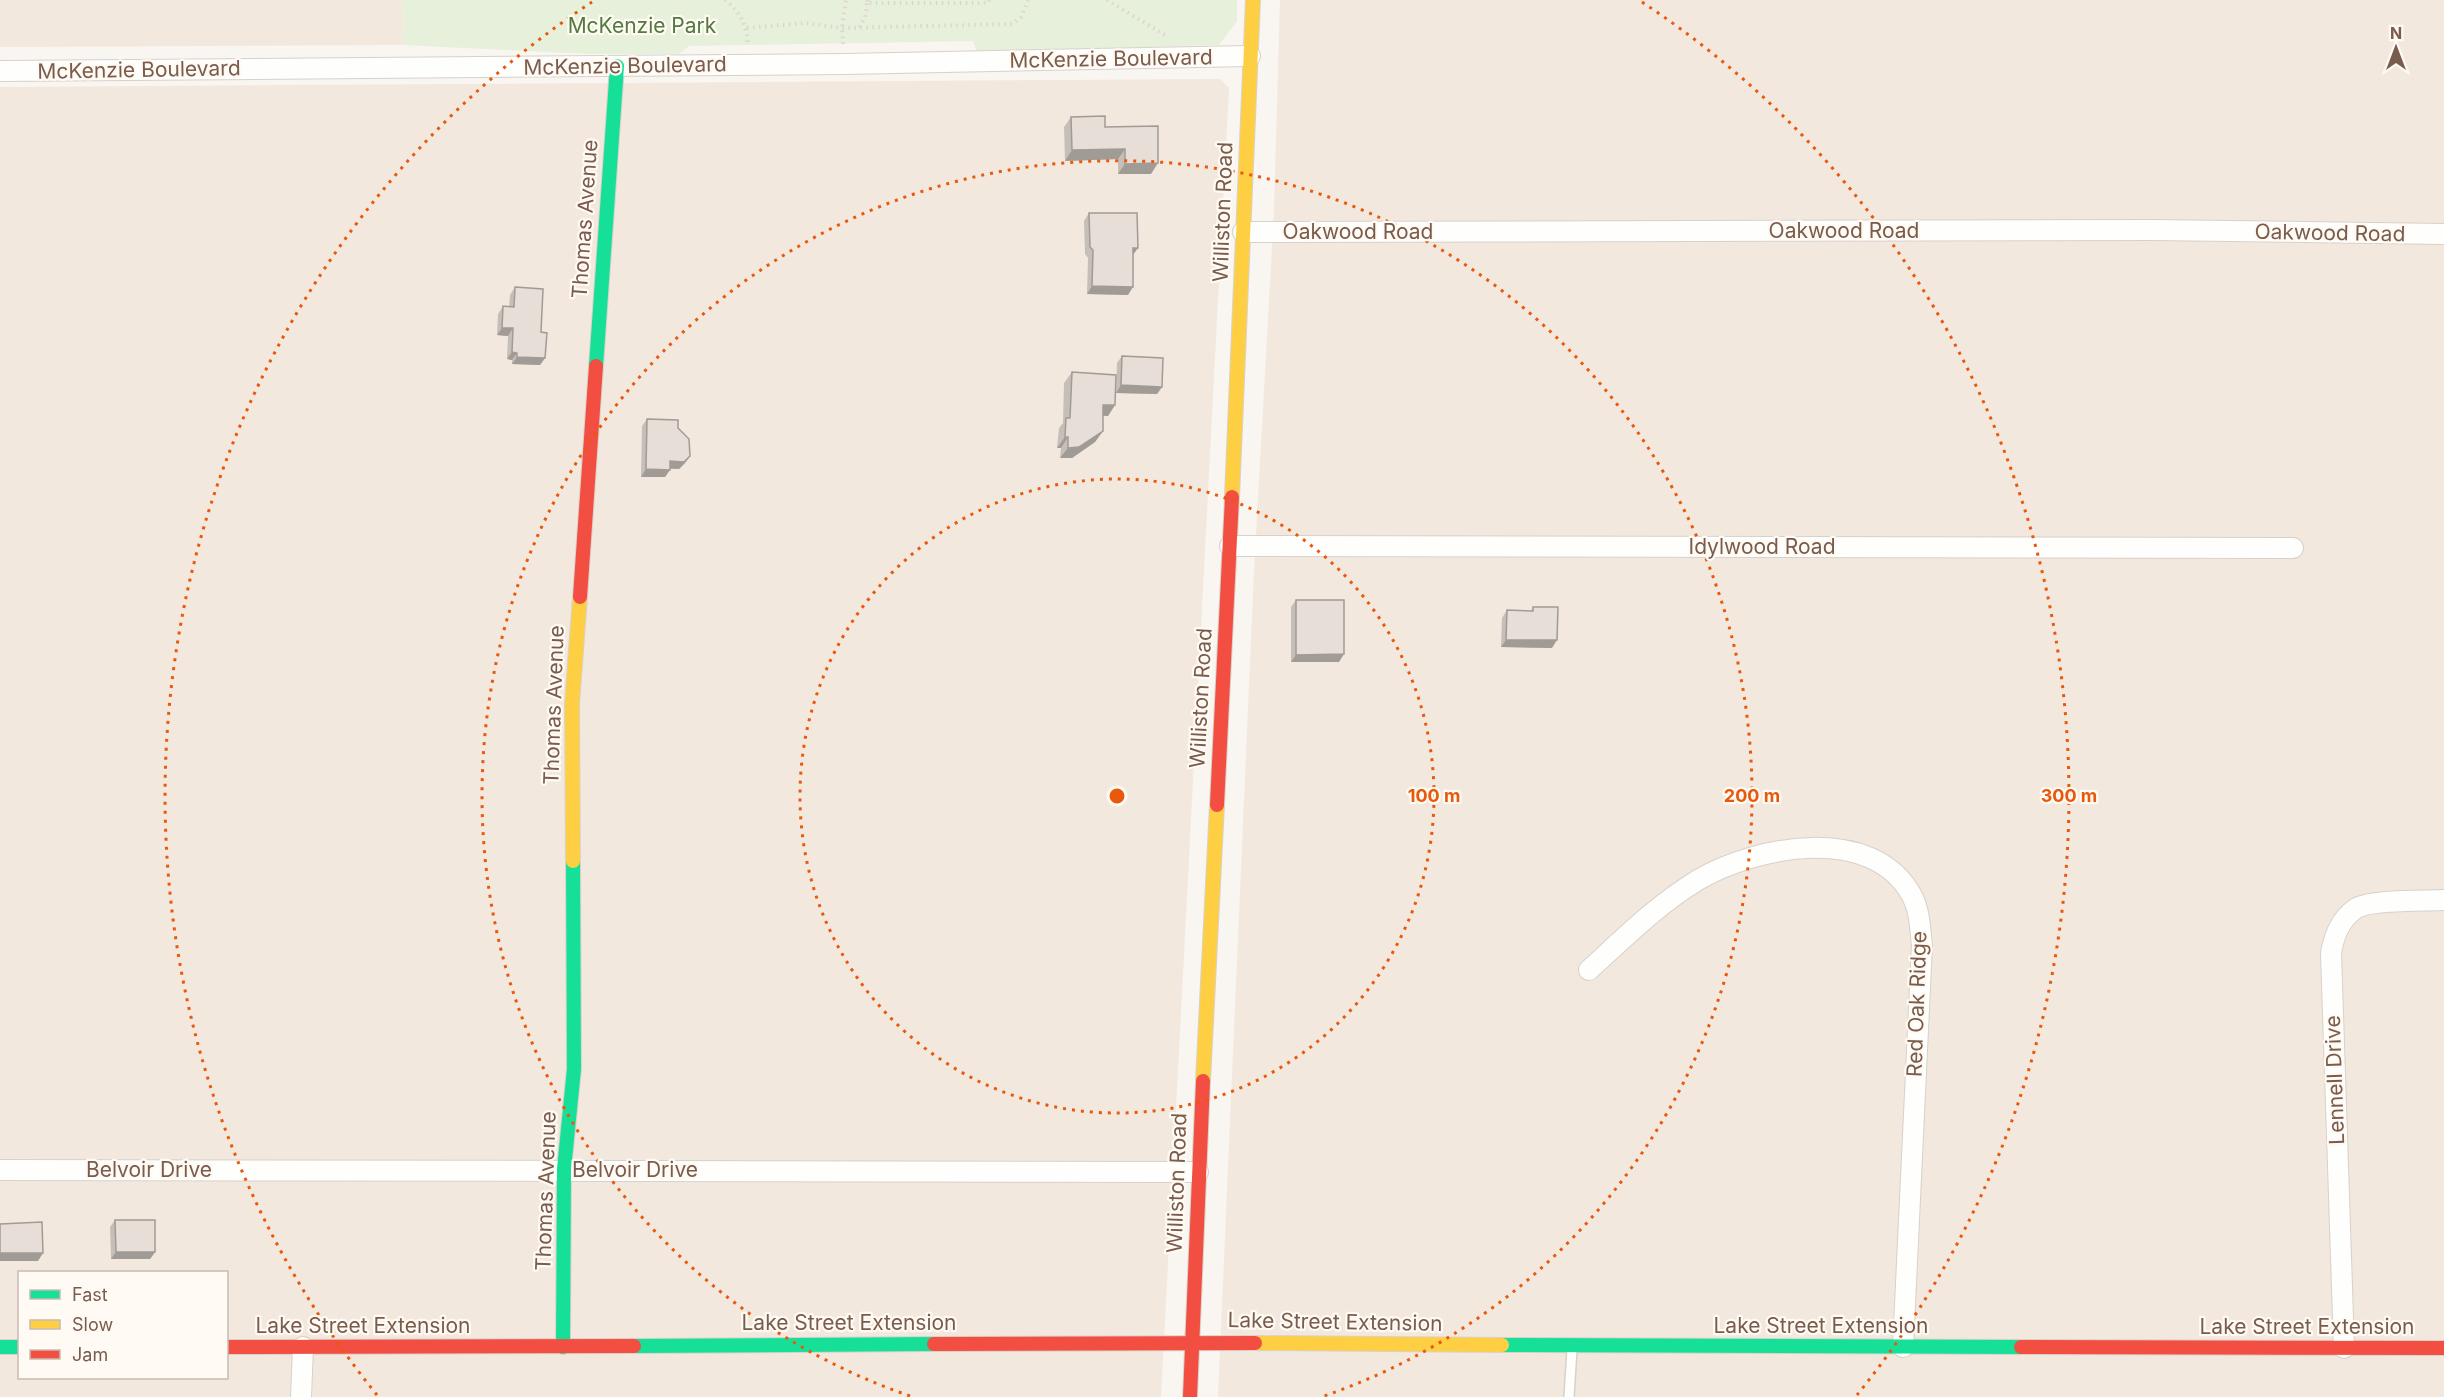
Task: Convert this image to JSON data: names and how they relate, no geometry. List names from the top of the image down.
{
  "streets": {
    "street": [
      "McKenzie Boulevard",
      "Williston Road",
      "Thomas Avenue",
      "Oakwood Road",
      "Idylwood Road",
      "Red Oak Ridge",
      "Lennell Drive",
      "Belvoir Drive",
      "Lake Street Extension"
    ]
  },
  "crossings": [
    ["McKenzie Boulevard", "Williston Road"],
    ["McKenzie Boulevard", "Thomas Avenue"],
    ["Williston Road", "Oakwood Road"],
    ["Williston Road", "Idylwood Road"],
    ["Williston Road", "Belvoir Drive"],
    ["Williston Road", "Lake Street Extension"],
    ["Thomas Avenue", "Belvoir Drive"],
    ["Thomas Avenue", "Lake Street Extension"],
    ["Red Oak Ridge", "Lake Street Extension"],
    ["Lennell Drive", "Lake Street Extension"]
  ],
  "parks": ["McKenzie Park"],
  "legend": ["Fast", "Slow", "Jam"],
  "north": "top",
  "rings": ["100 m", "200 m", "300 m"]
}
